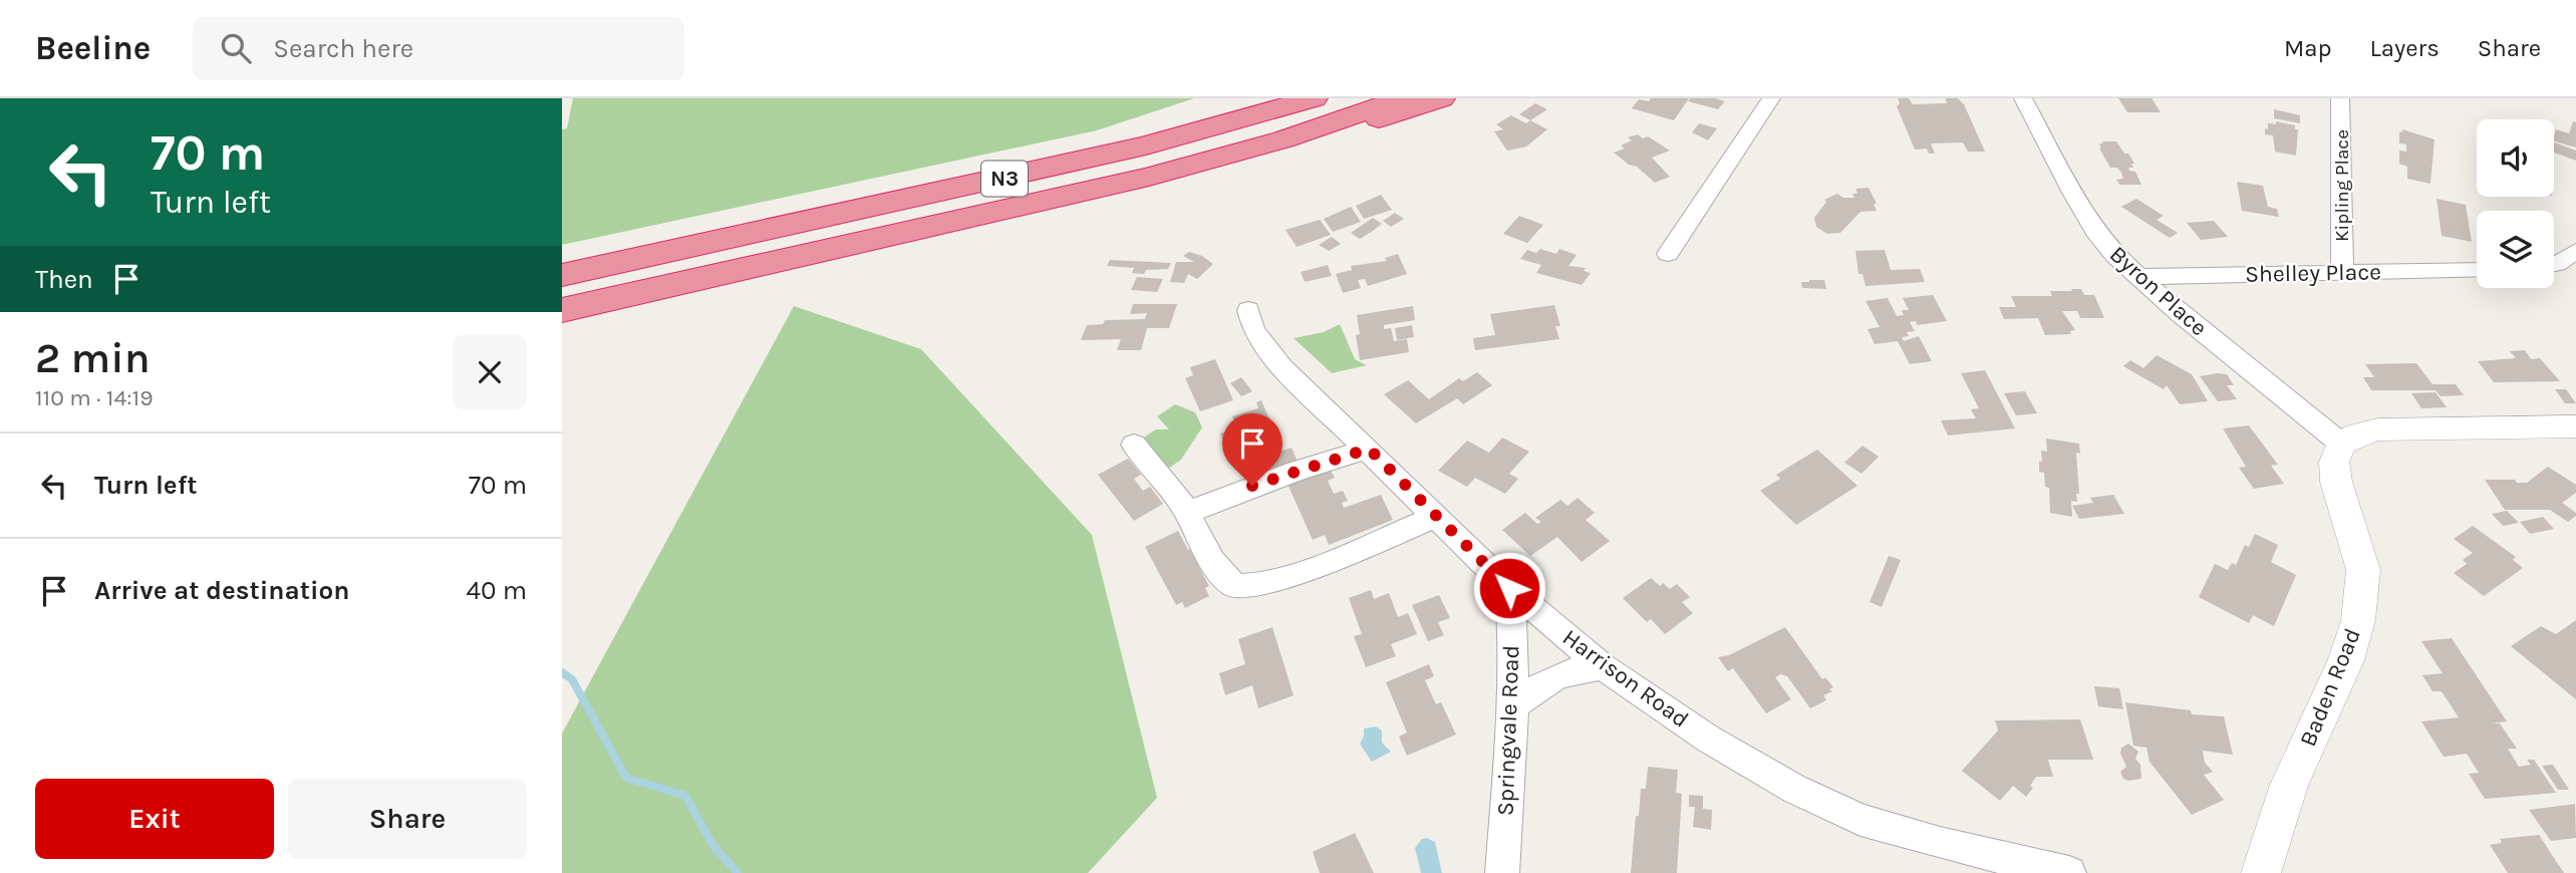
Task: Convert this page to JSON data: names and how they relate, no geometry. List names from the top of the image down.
{
  "streets": {
    "highway": ["N3"],
    "street": [
      "Kipling Place",
      "Shelley Place",
      "Byron Place",
      "Harrison Road",
      "Baden Road",
      "Springvale Road"
    ]
  },
  "crossings": [
    ["Kipling Place", "Shelley Place"],
    ["Shelley Place", "Byron Place"],
    ["Byron Place", "Baden Road"],
    ["Harrison Road", "Springvale Road"]
  ],
  "page": {
    "header": "Beeline",
    "search": "Search here",
    "nav": ["Map", "Layers", "Share"],
    "turn": ["70 m", "Turn left"],
    "then": "Then",
    "heading": ["2 min", "110 m · 14:19"],
    "list": [
      {
        "name": "Turn left",
        "value": "70 m"
      },
      {
        "name": "Arrive at destination",
        "value": "40 m"
      }
    ],
    "buttons": ["Exit", "Share"]
  }
}
